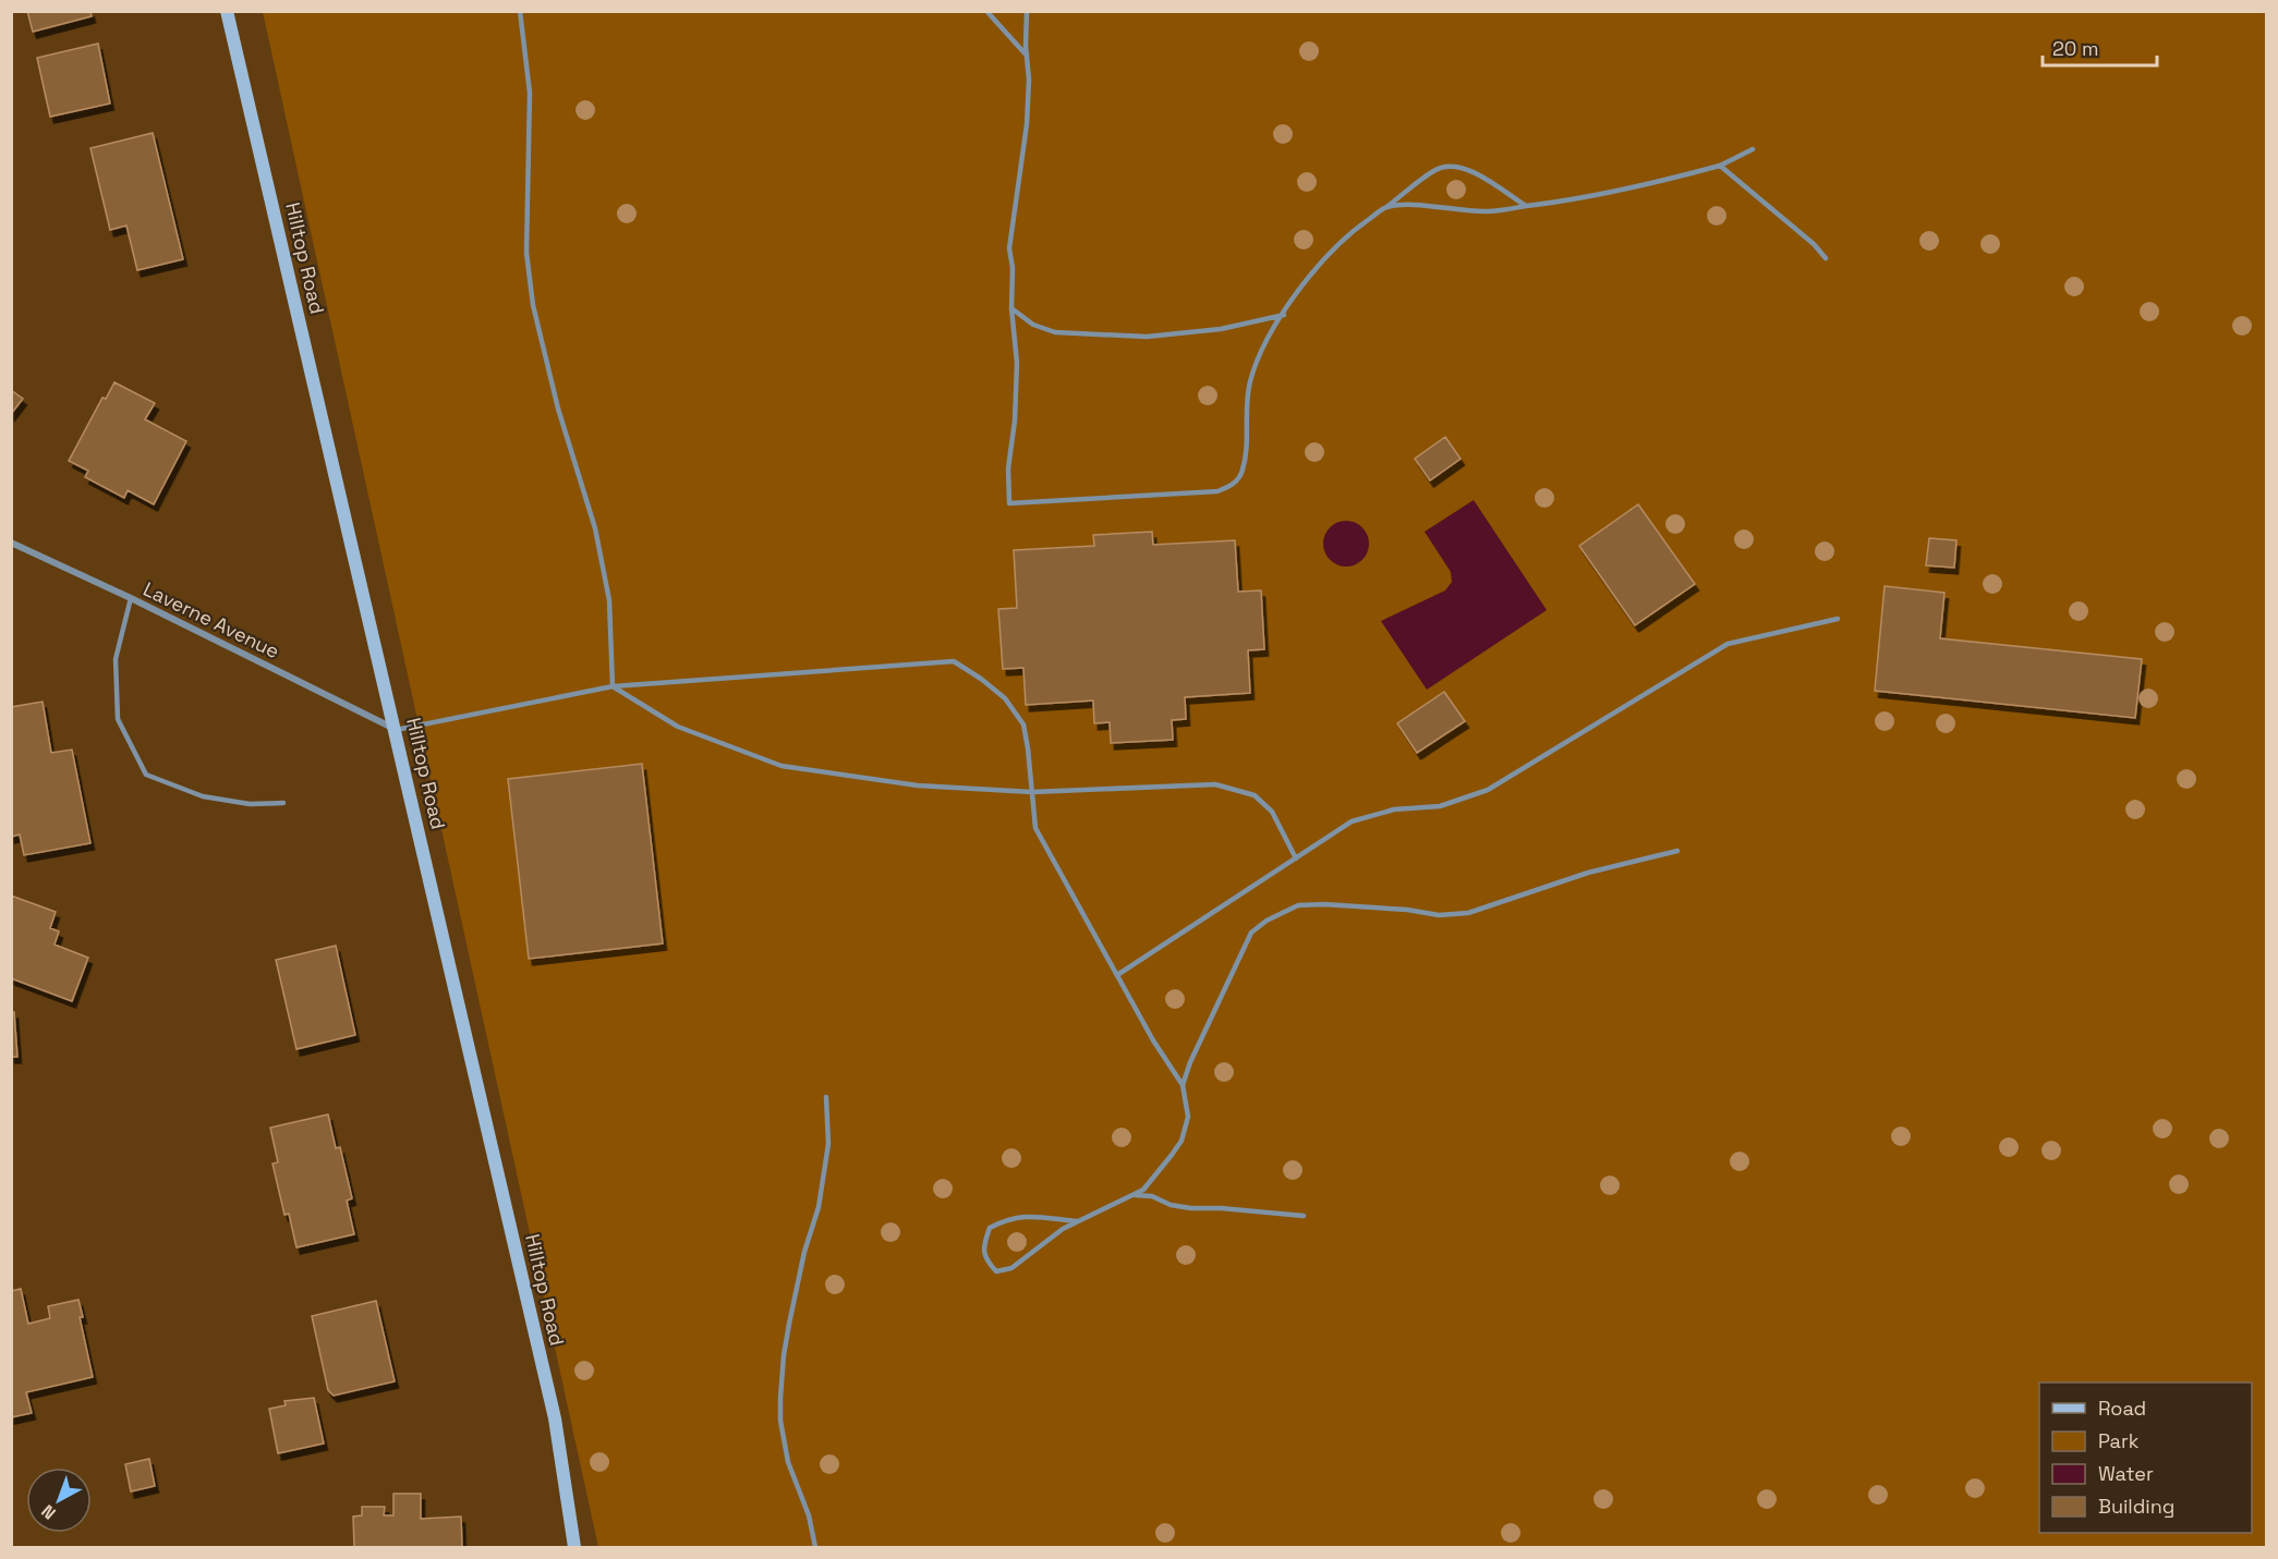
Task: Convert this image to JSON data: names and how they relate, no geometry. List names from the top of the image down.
{
  "streets": {
    "street": ["Hilltop Road", "Laverne Avenue"]
  },
  "crossings": [
    ["Hilltop Road", "Laverne Avenue"]
  ],
  "legend": [
    "Road",
    "Park",
    "Water",
    "Building"
  ],
  "scale_bar": "20 m",
  "north": "bottom left"
}
